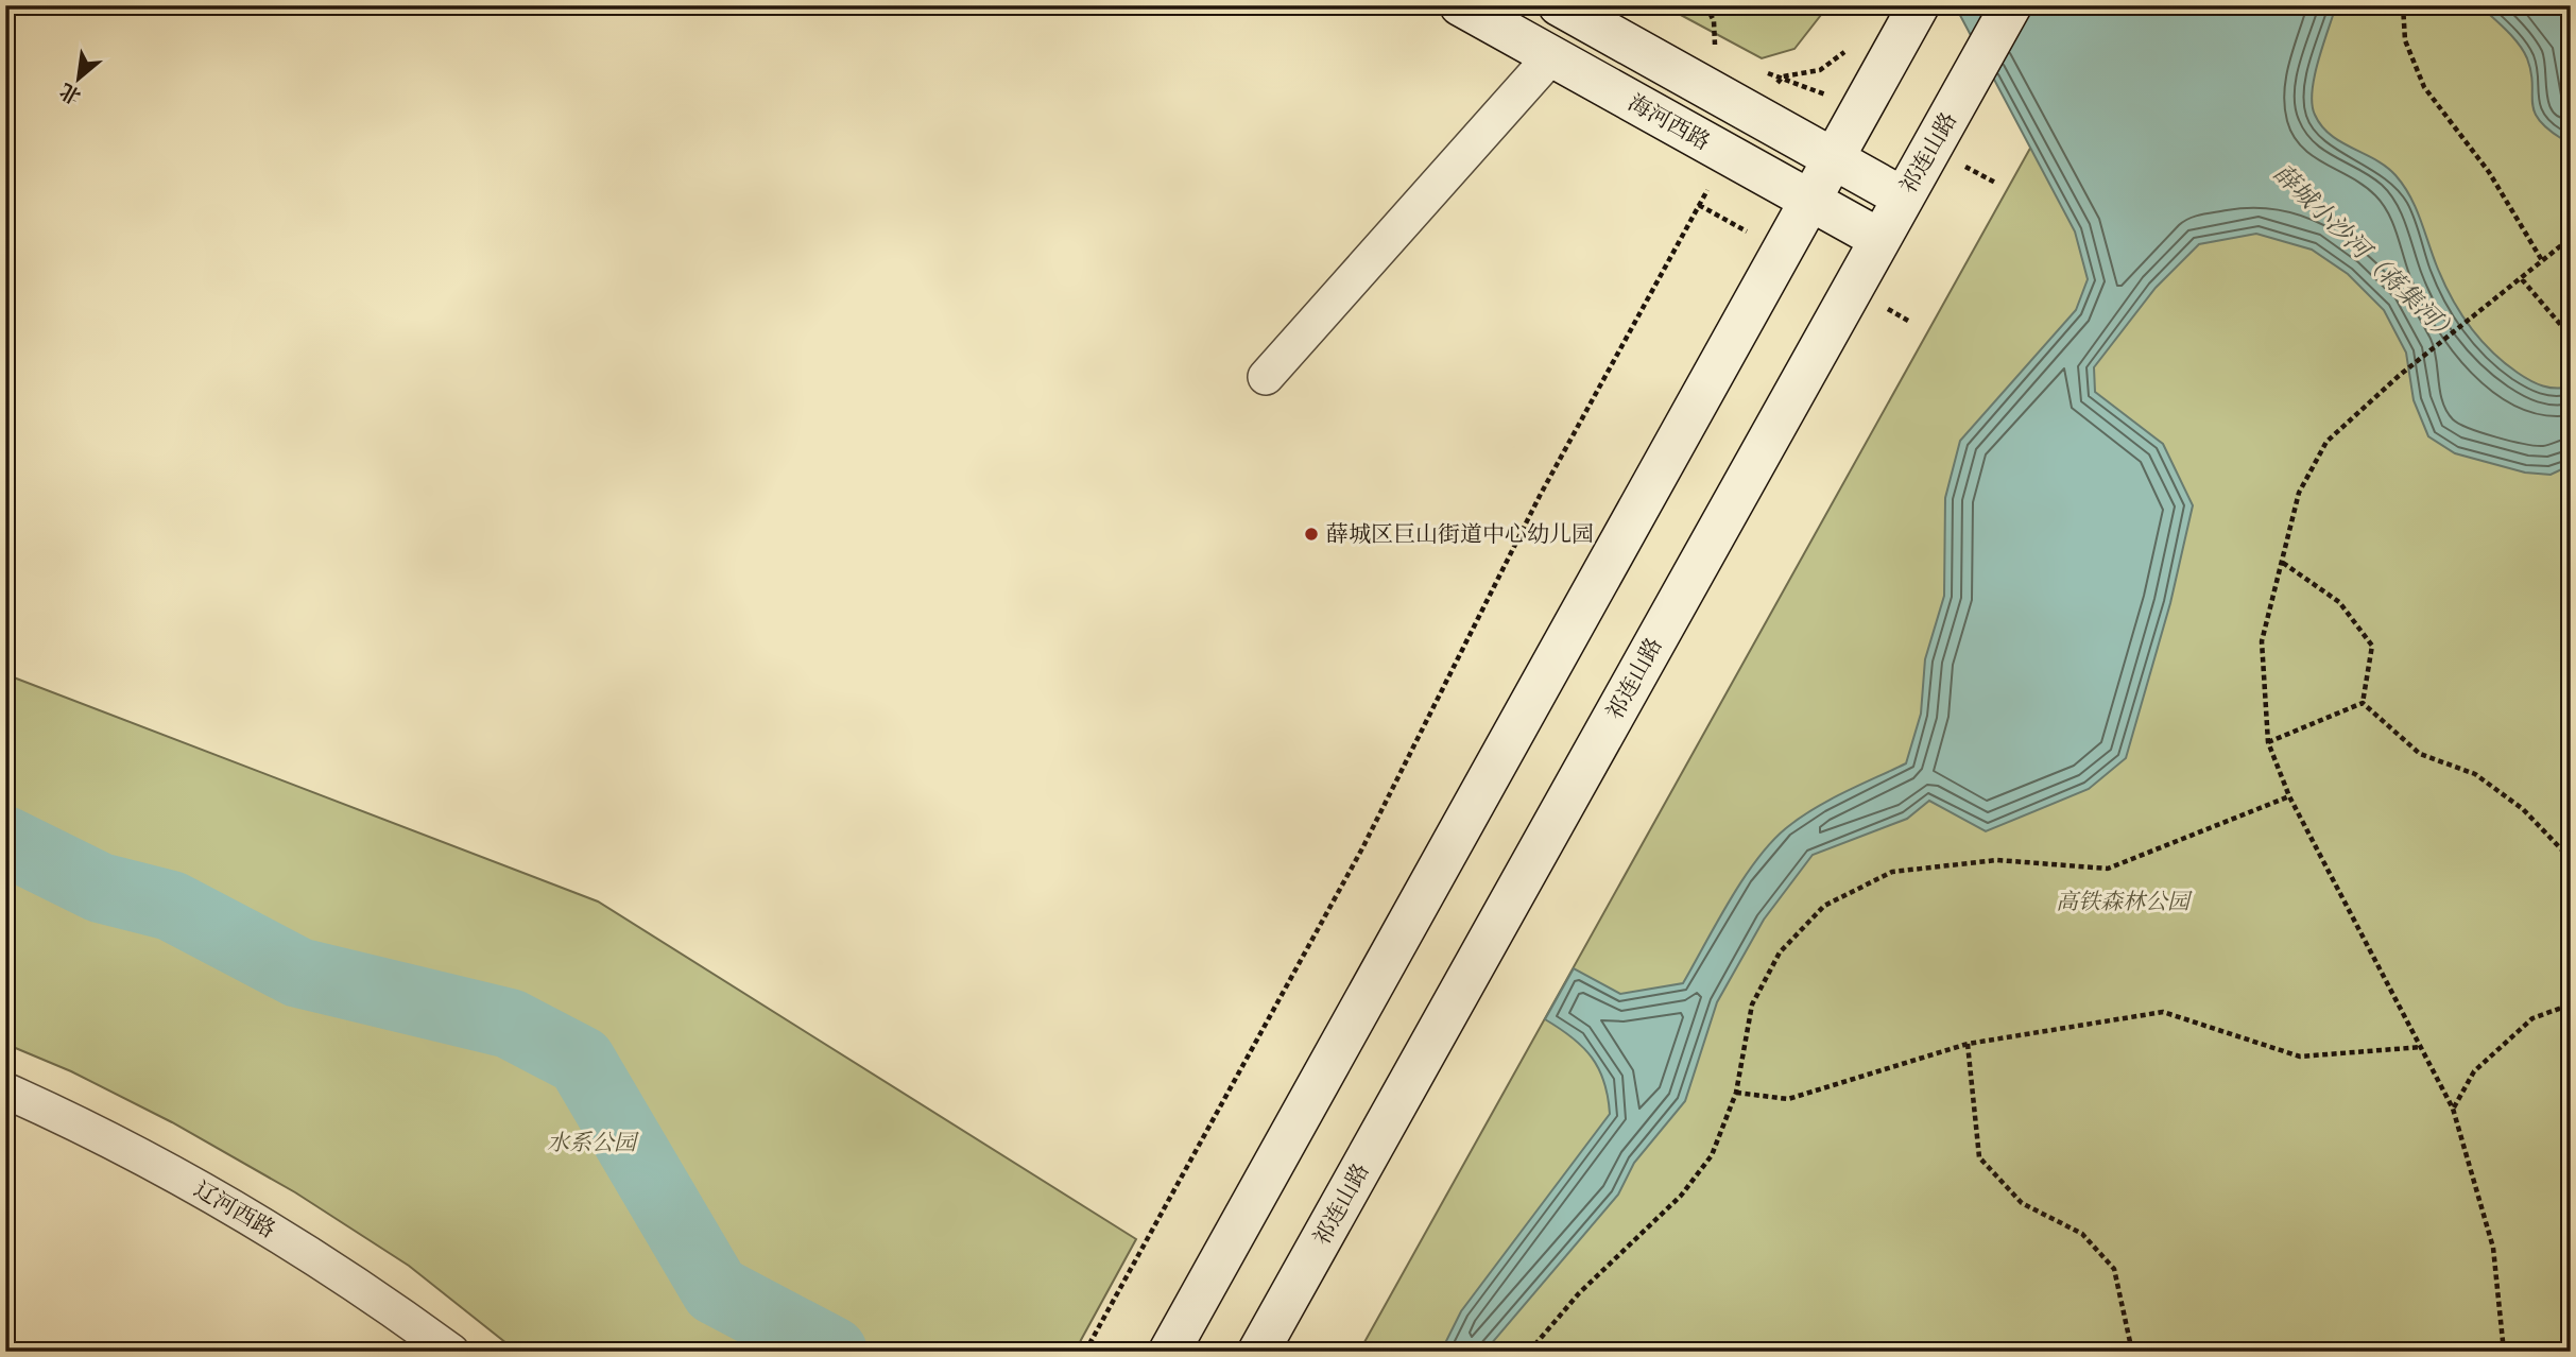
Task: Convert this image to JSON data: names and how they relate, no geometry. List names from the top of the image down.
{
  "streets": {
    "main road": ["海河西路", "祁连山路"],
    "street": ["辽河西路"]
  },
  "crossings": [
    ["海河西路", "祁连山路"]
  ],
  "water": ["薛城小沙河（蒋集河）"],
  "parks": ["高铁森林公园", "水系公园"],
  "places": ["薛城区巨山街道中心幼儿园"],
  "north": "bottom left"
}
